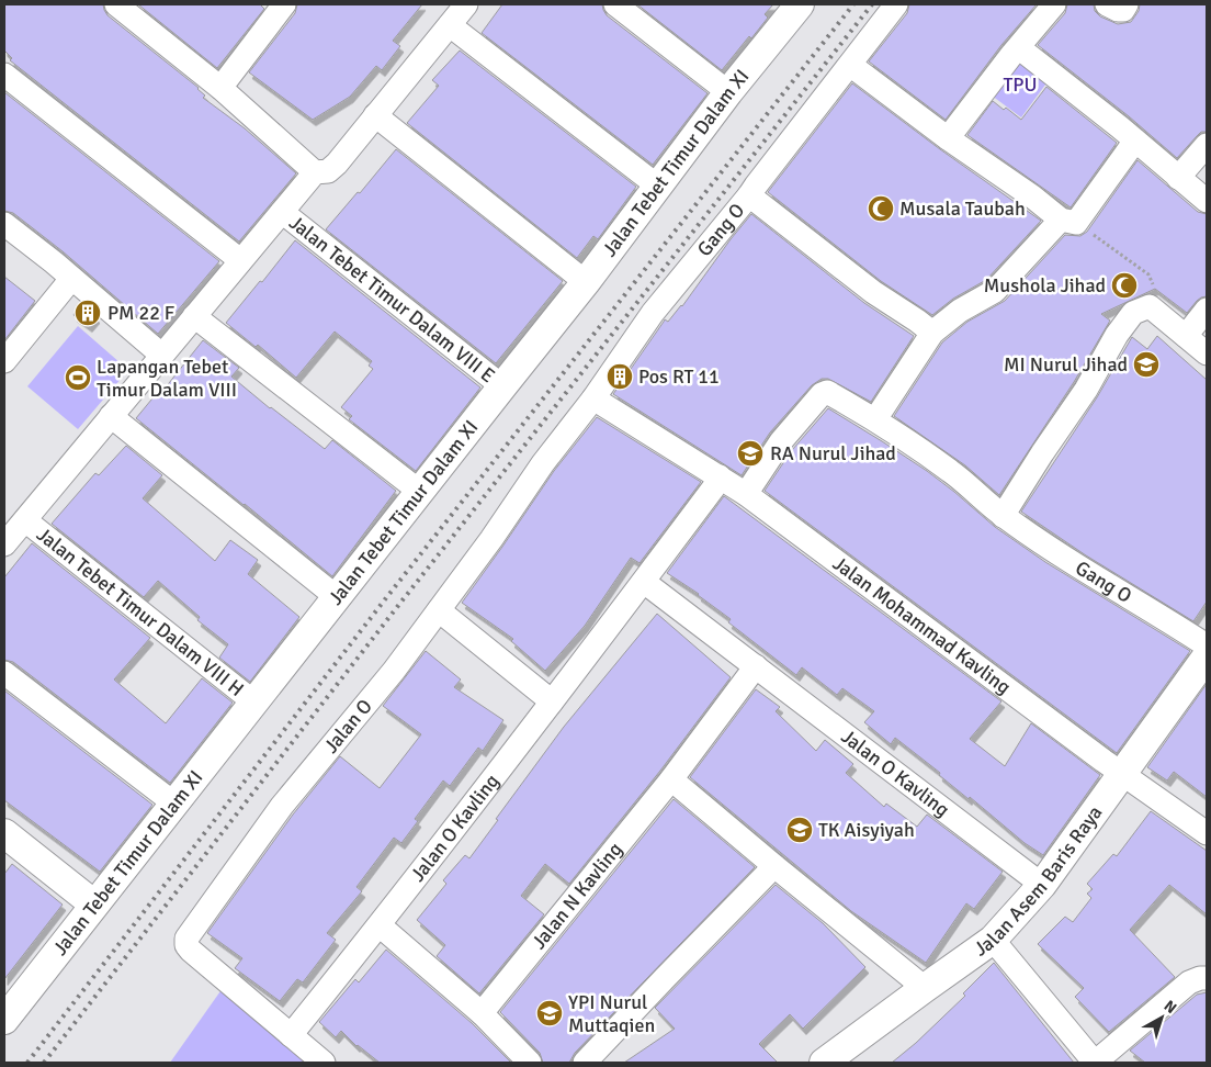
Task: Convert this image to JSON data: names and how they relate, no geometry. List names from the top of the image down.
{
  "streets": {
    "street": [
      "Jalan Tebet Timur Dalam XI",
      "Gang O",
      "Jalan Tebet Timur Dalam VIII E",
      "Jalan Tebet Timur Dalam VIII H",
      "Jalan Mohammad Kavling",
      "Jalan O",
      "Jalan O Kavling",
      "Jalan Asem Baris Raya",
      "Jalan N Kavling"
    ]
  },
  "crossings": [
    ["Jalan Tebet Timur Dalam XI", "Jalan Tebet Timur Dalam VIII E"],
    ["Jalan Tebet Timur Dalam XI", "Jalan Tebet Timur Dalam VIII H"],
    ["Gang O", "Jalan Mohammad Kavling"],
    ["Gang O", "Jalan O"],
    ["Jalan Mohammad Kavling", "Jalan O"],
    ["Jalan Mohammad Kavling", "Jalan O Kavling"],
    ["Jalan Mohammad Kavling", "Jalan Asem Baris Raya"],
    ["Jalan O", "Jalan O Kavling"],
    ["Jalan O Kavling", "Jalan Asem Baris Raya"],
    ["Jalan O Kavling", "Jalan N Kavling"]
  ],
  "parks": ["TPU"],
  "places": {
    "mosque": ["Musala Taubah", "Mushola Jihad"],
    "building": ["PM 22 F", "Pos RT 11"],
    "school or university": [
      "MI Nurul Jihad",
      "RA Nurul Jihad",
      "TK Aisyiyah",
      "YPI Nurul Muttaqien"
    ],
    "sports": ["Lapangan Tebet Timur Dalam VIII"]
  },
  "north": "top right"
}
